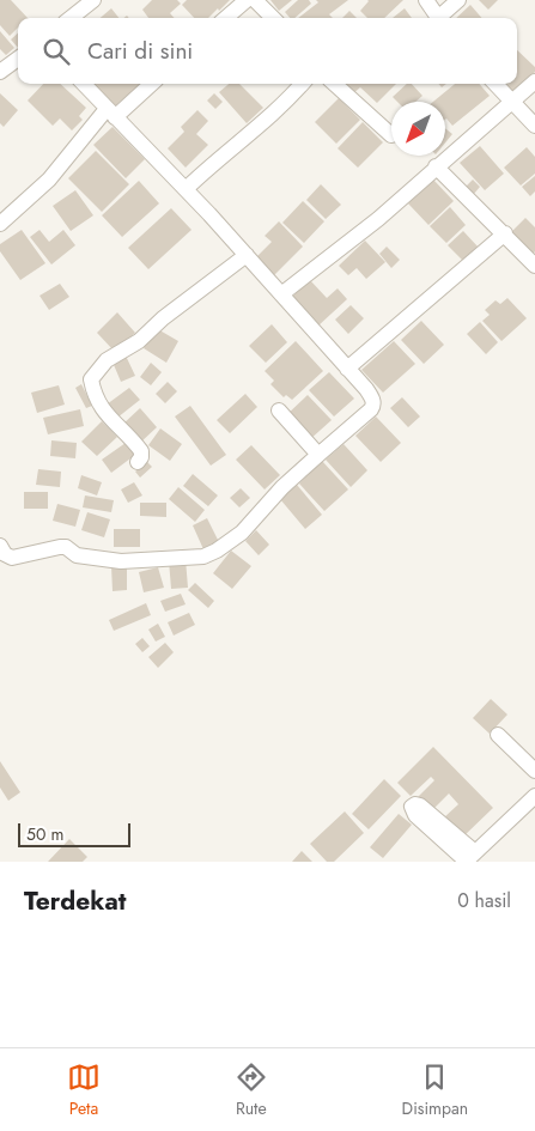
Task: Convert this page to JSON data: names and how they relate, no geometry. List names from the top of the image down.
{
  "scale_bar": "50 m",
  "north": "bottom left",
  "page": {
    "search": "Cari di sini",
    "scale": "50 m",
    "heading": ["Terdekat", "0 hasil"],
    "nav": ["Peta", "Rute", "Disimpan"]
  }
}
